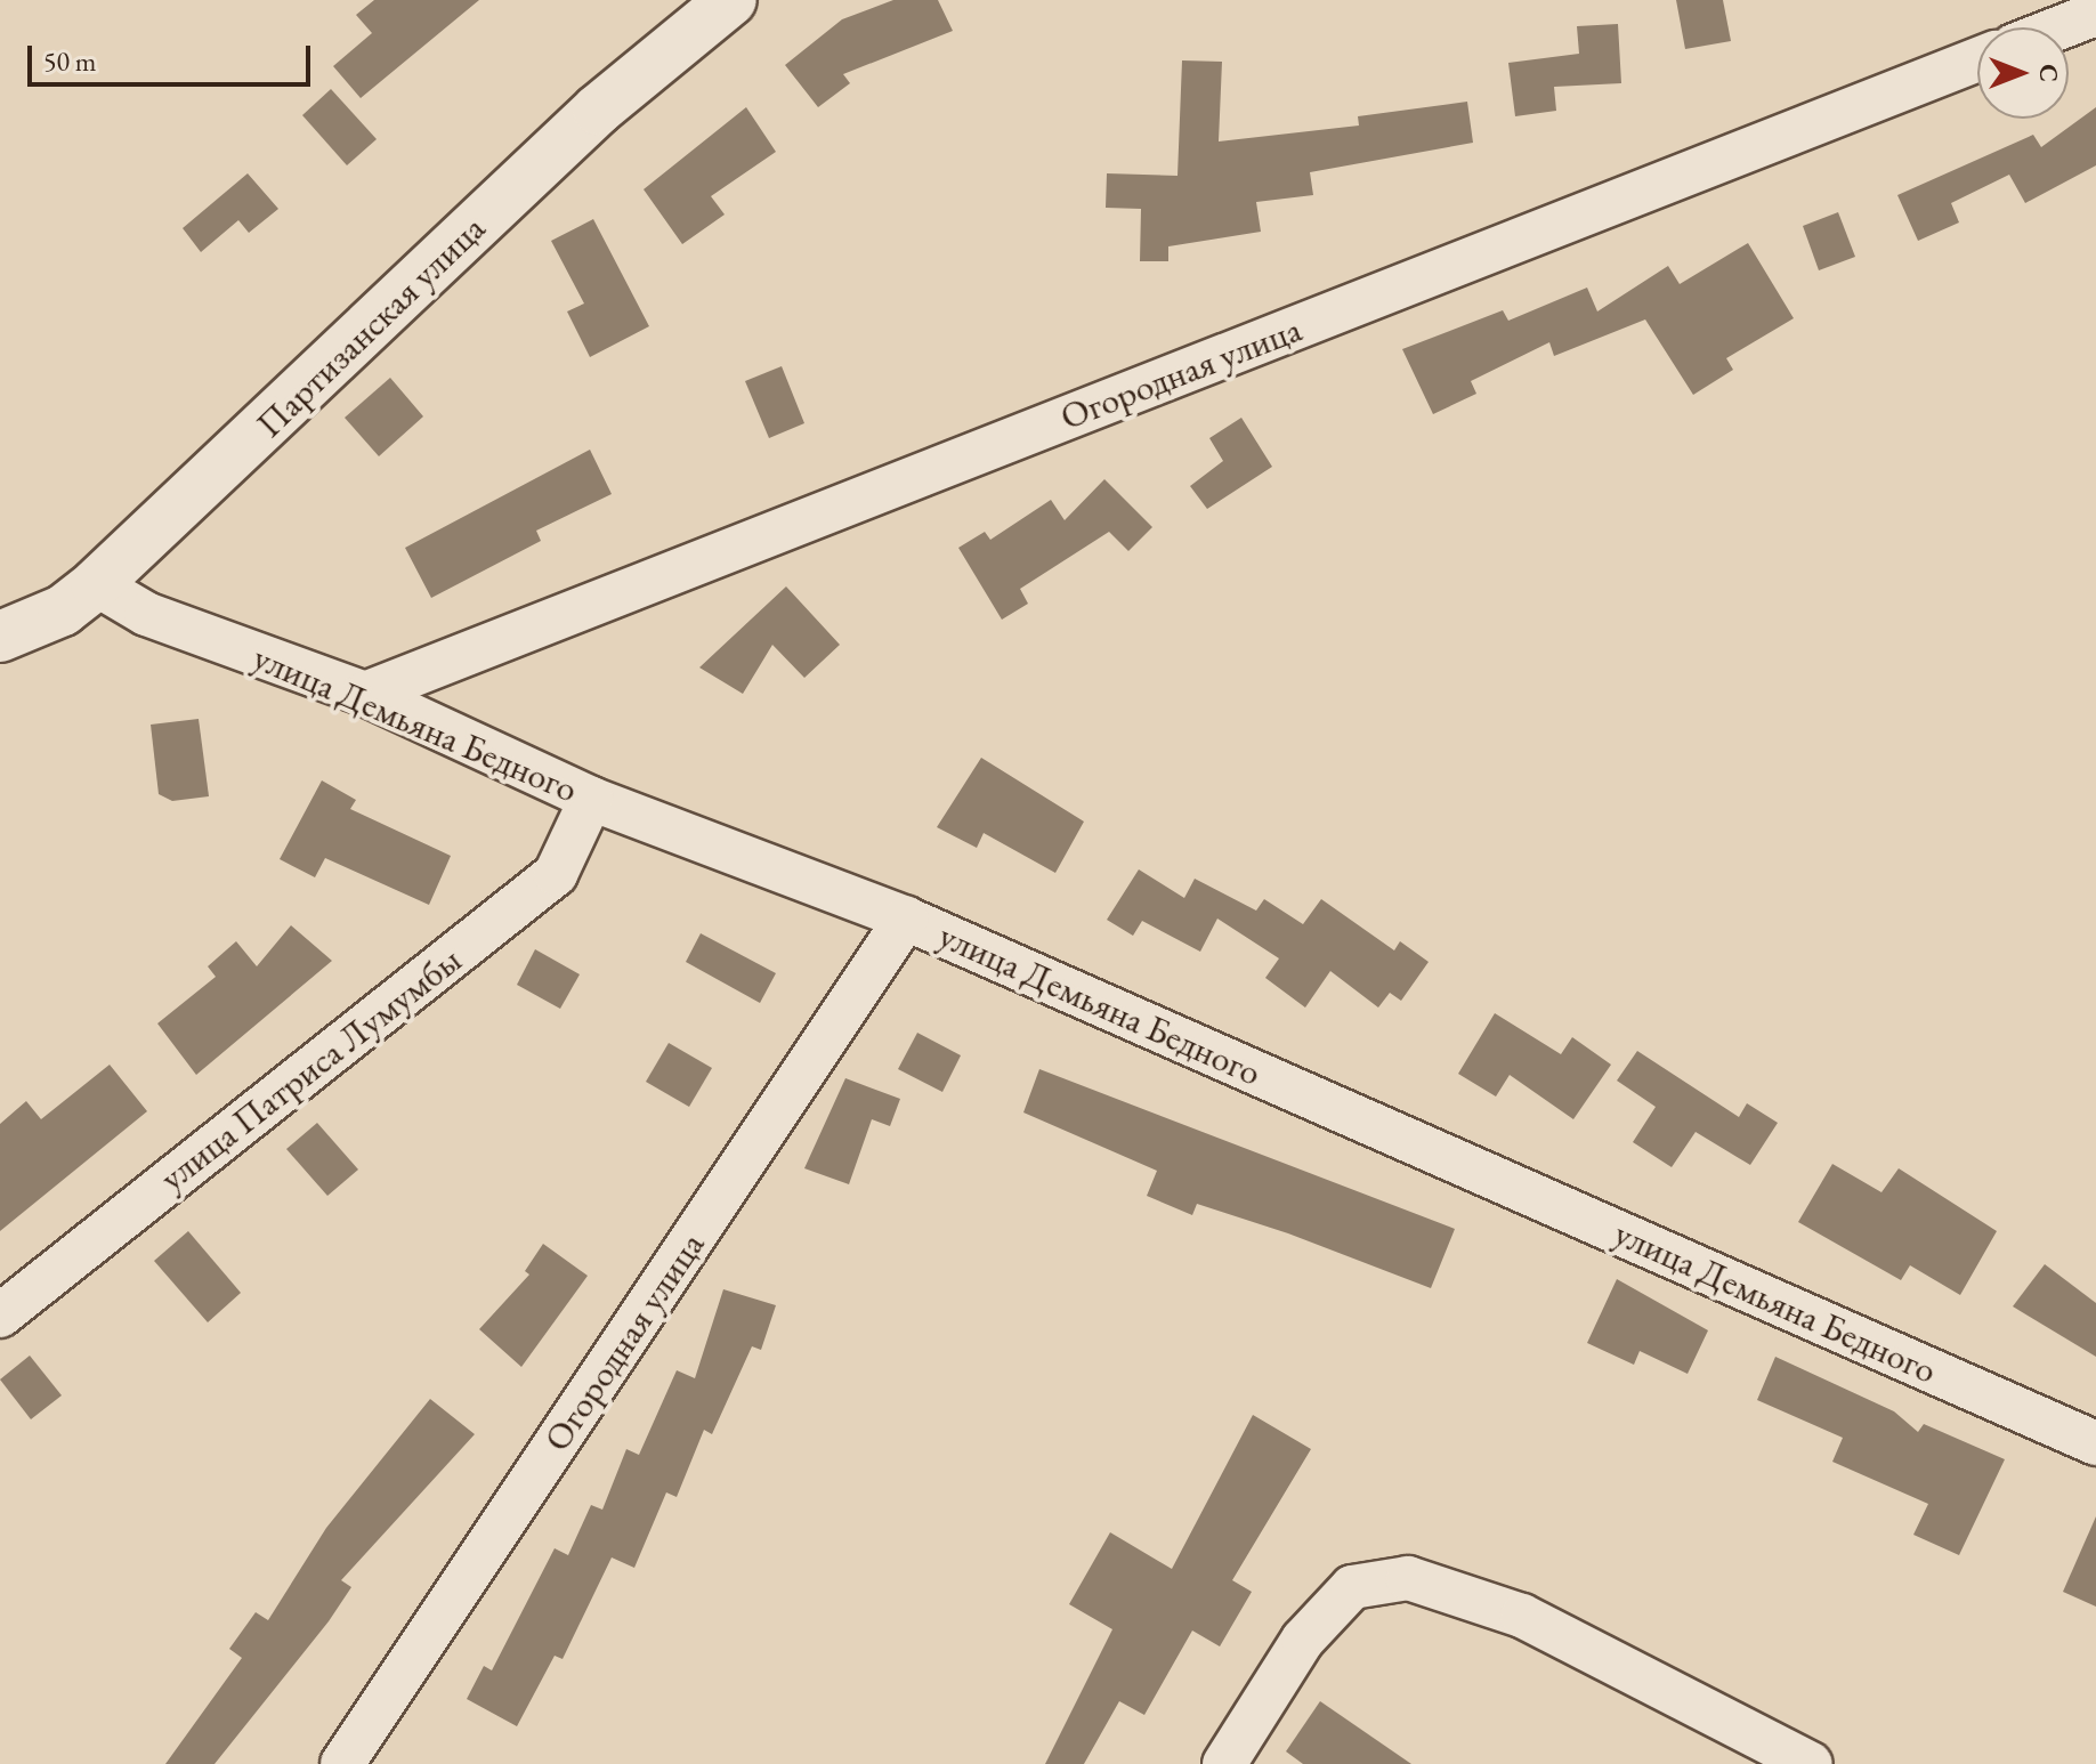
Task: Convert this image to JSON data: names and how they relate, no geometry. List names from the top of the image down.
{
  "streets": {
    "street": [
      "Партизанская улица",
      "Огородная улица",
      "улица Демьяна Бедного",
      "улица Патриса Лумумбы"
    ]
  },
  "crossings": [
    ["Партизанская улица", "улица Демьяна Бедного"],
    ["Огородная улица", "улица Демьяна Бедного"],
    ["улица Демьяна Бедного", "улица Патриса Лумумбы"]
  ],
  "scale_bar": "50 m",
  "north": "right"
}
